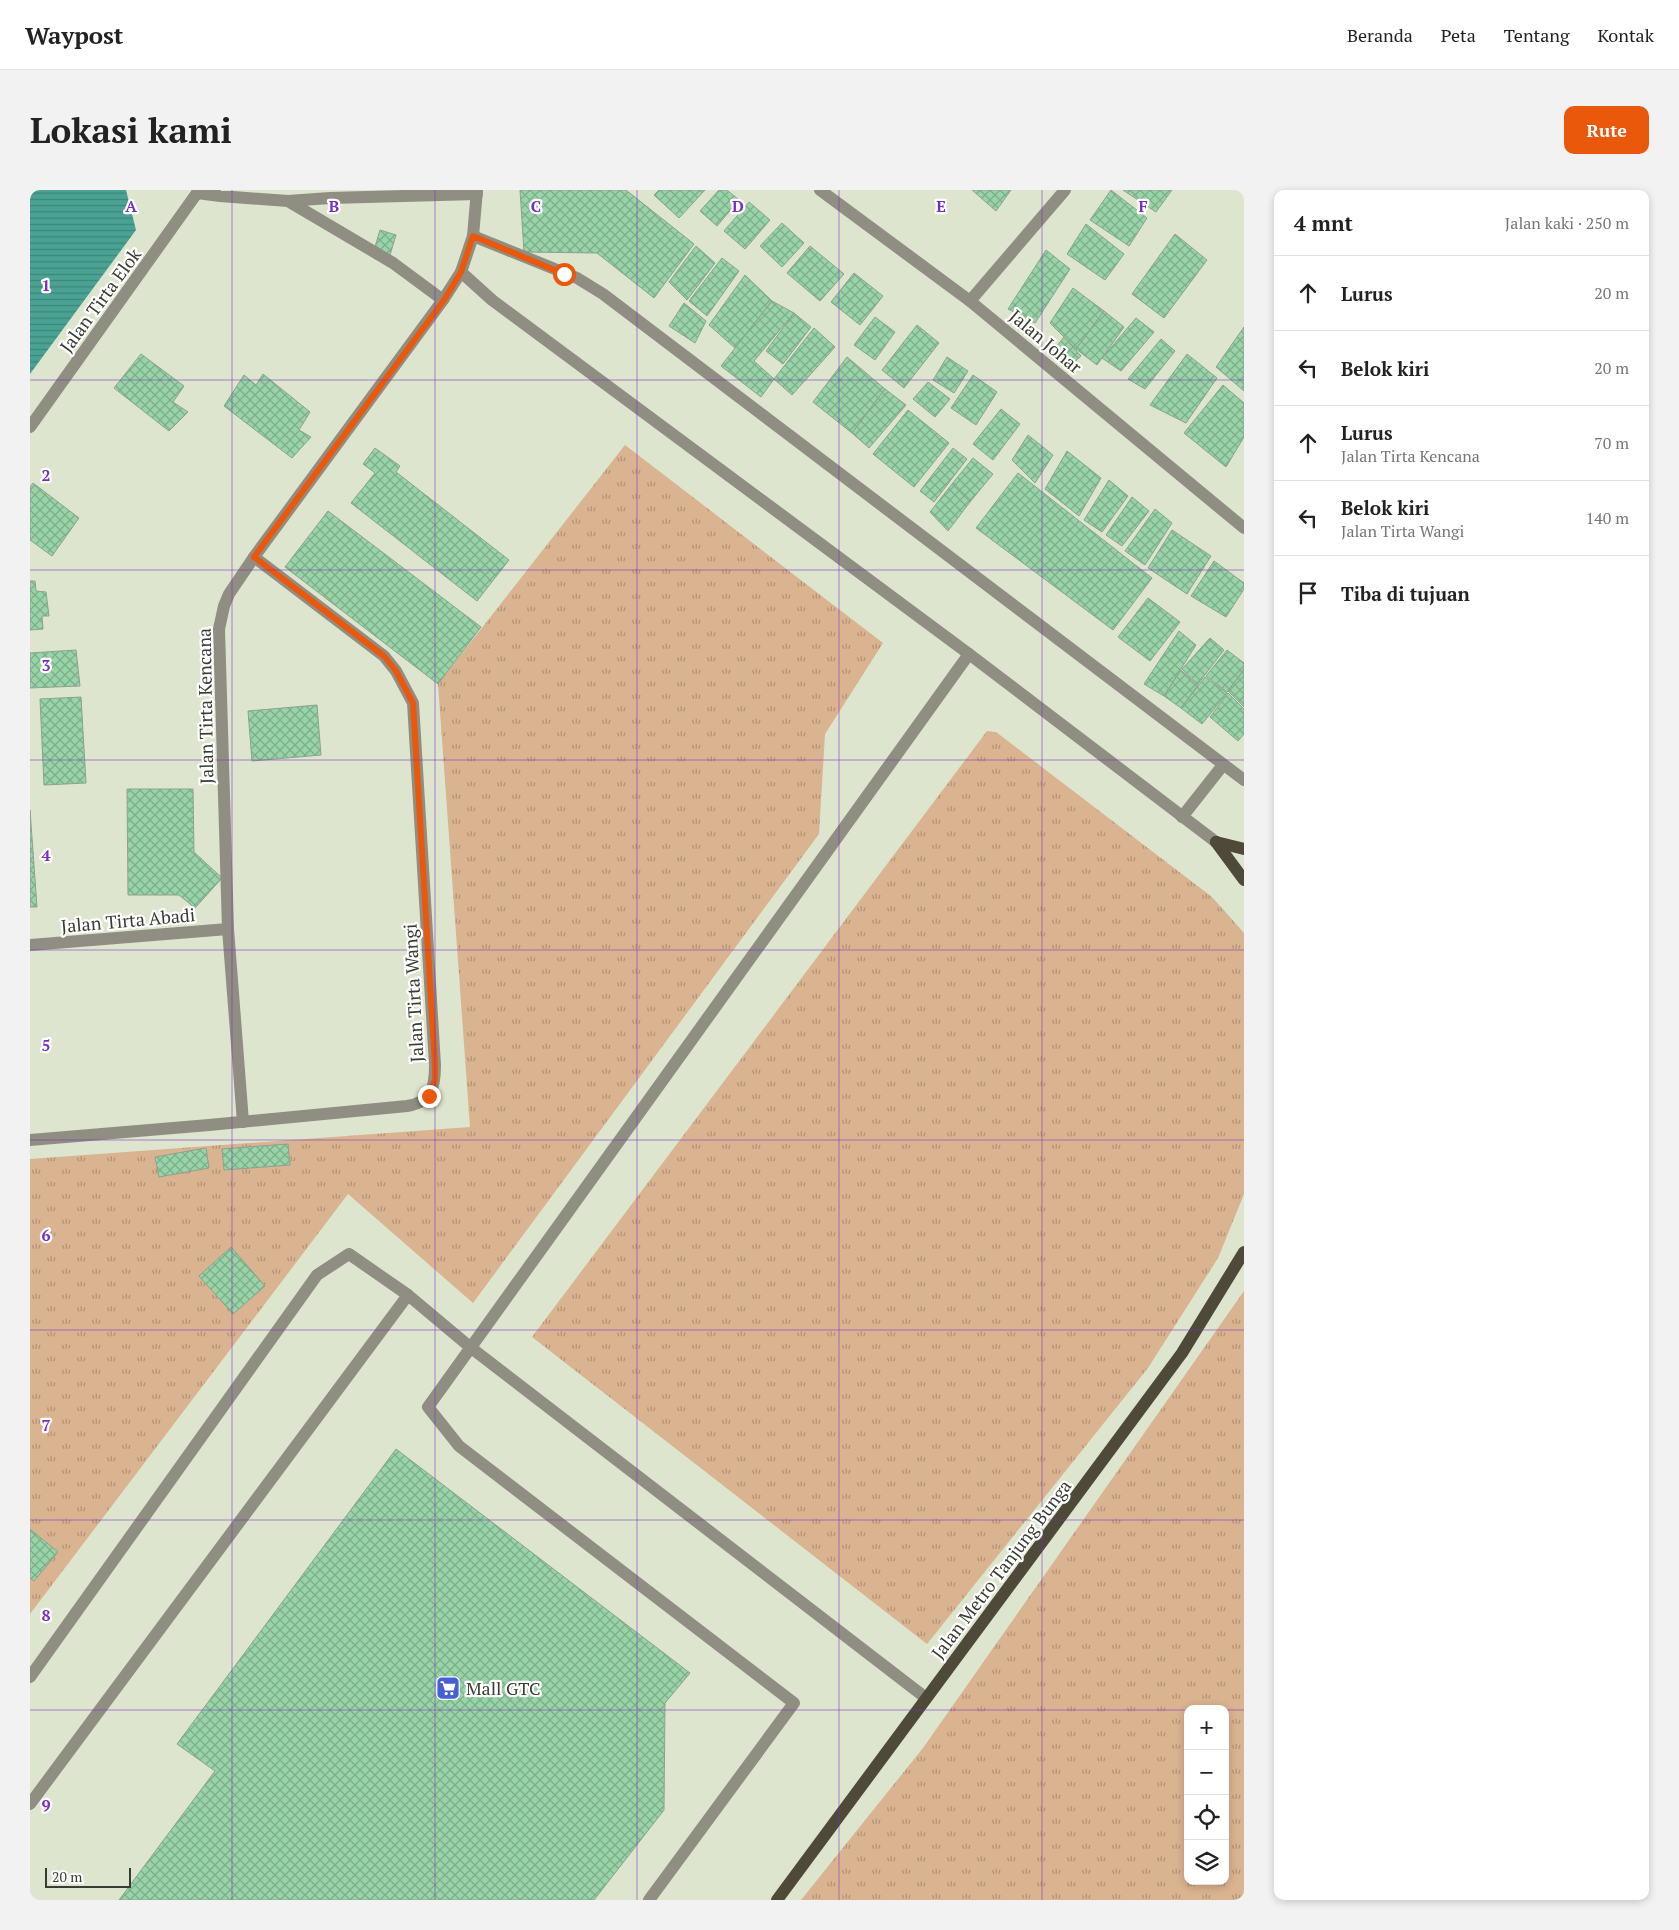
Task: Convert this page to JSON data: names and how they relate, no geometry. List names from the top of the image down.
{
  "streets": {
    "main road": ["Jalan Metro Tanjung Bunga"],
    "street": [
      "Jalan Tirta Elok",
      "Jalan Johar",
      "Jalan Tirta Kencana",
      "Jalan Tirta Abadi",
      "Jalan Tirta Wangi"
    ]
  },
  "crossings": [
    ["Jalan Tirta Elok", "Jalan Tirta Kencana"],
    ["Jalan Tirta Kencana", "Jalan Tirta Abadi"],
    ["Jalan Tirta Kencana", "Jalan Tirta Wangi"]
  ],
  "places": {
    "supermarket": ["Mall GTC"]
  },
  "scale_bar": "20 m",
  "page": {
    "header": "Waypost",
    "nav": [
      "Beranda",
      "Peta",
      "Tentang",
      "Kontak"
    ],
    "buttons": "Rute",
    "title": "Lokasi kami",
    "heading": ["4 mnt", "Jalan kaki · 250 m"],
    "list": [
      ["Lurus", "20 m"],
      ["Belok kiri", "20 m"],
      ["Lurus", "Jalan Tirta Kencana", "70 m"],
      ["Belok kiri", "Jalan Tirta Wangi", "140 m"],
      "Tiba di tujuan"
    ],
    "map_buttons": ["+", "−"],
    "scale": "20 m"
  },
  "grid": {
    "columns": [
      "A",
      "B",
      "C",
      "D",
      "E",
      "F"
    ],
    "rows": [
      "1",
      "2",
      "3",
      "4",
      "5",
      "6",
      "7",
      "8",
      "9"
    ]
  }
}
